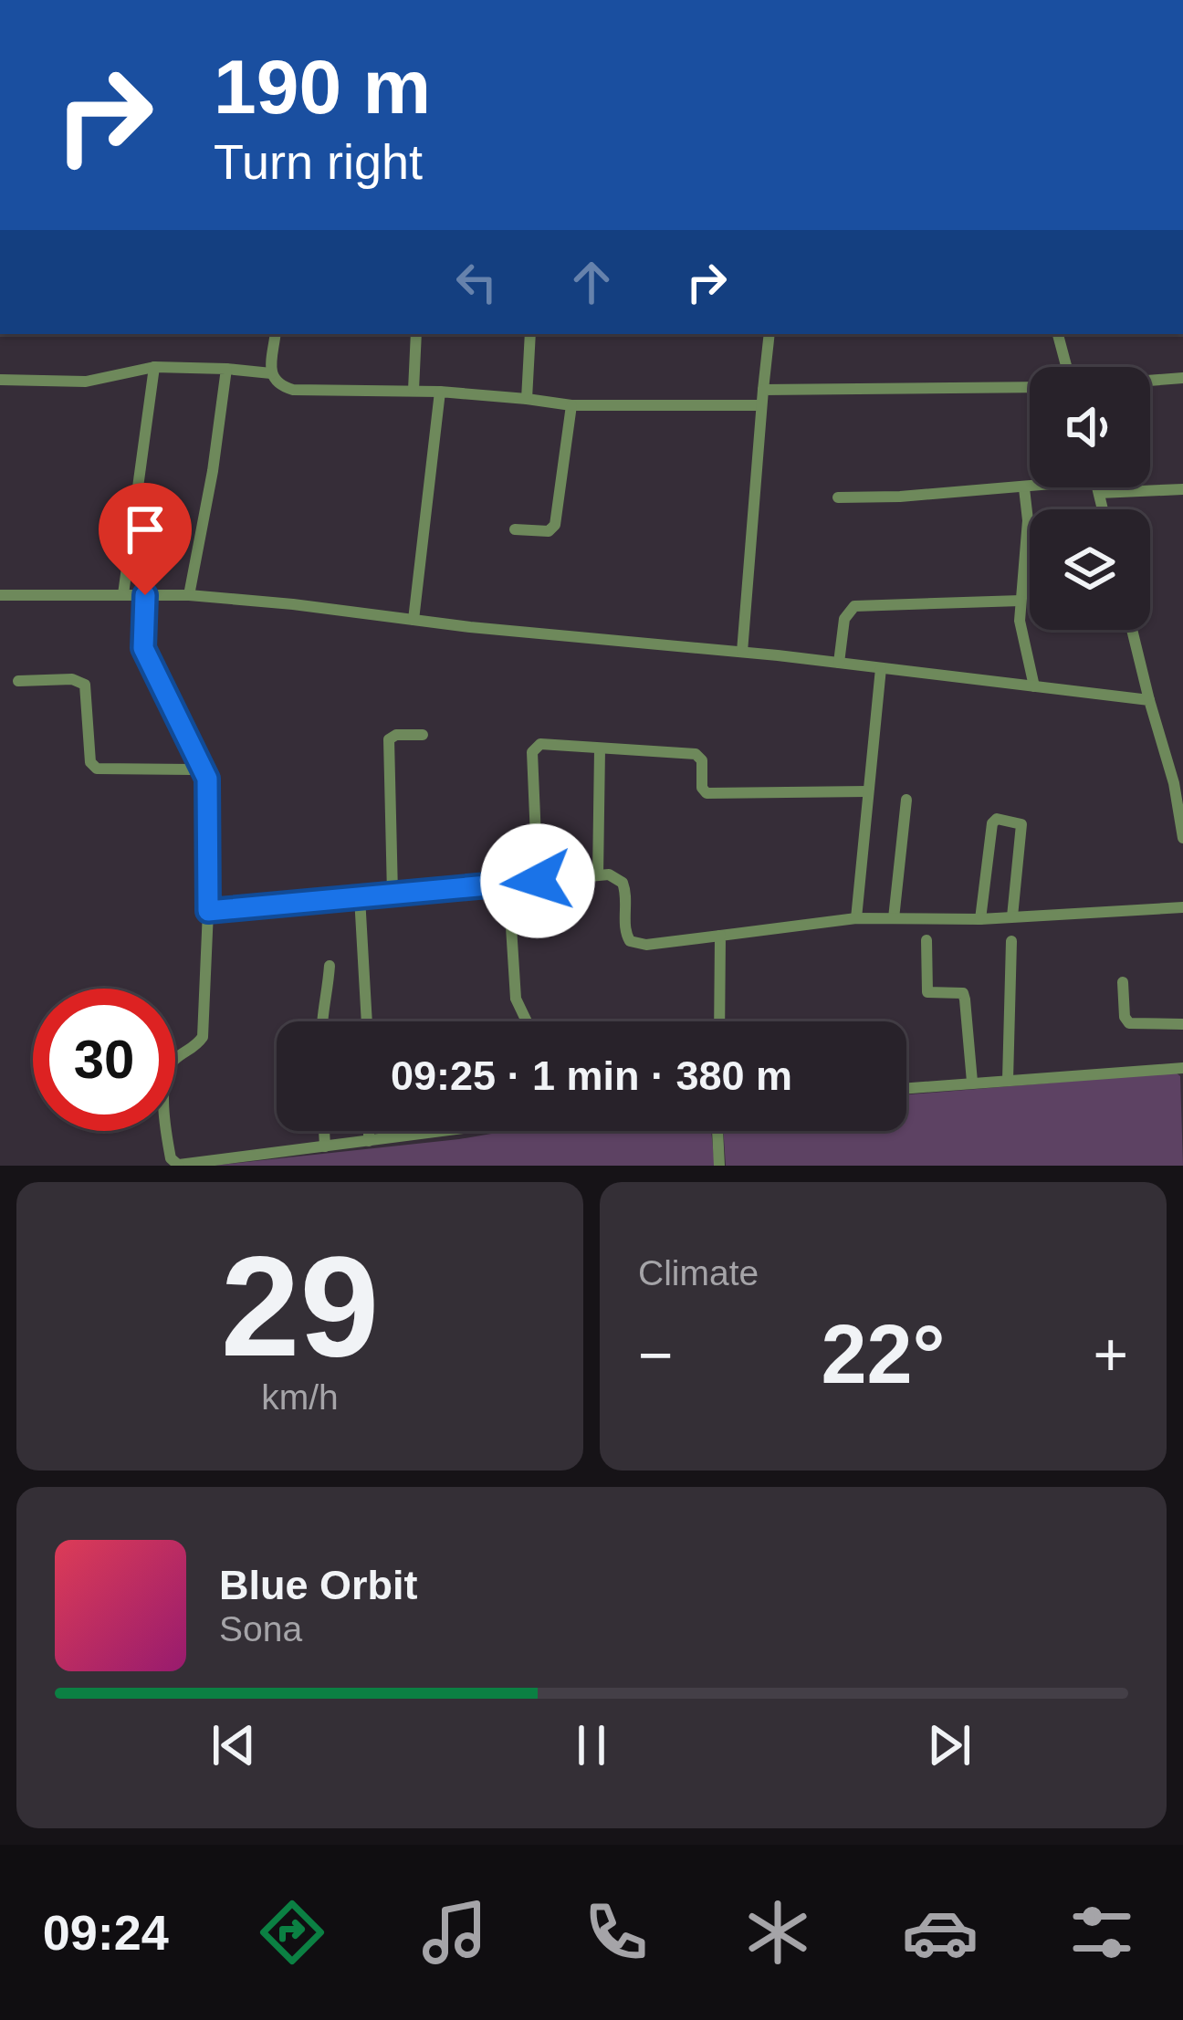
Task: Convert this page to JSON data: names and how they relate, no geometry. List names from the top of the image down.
{
  "page": {
    "turn": ["190 m", "Turn right"],
    "limit": "30",
    "trip": "09:25 · 1 min · 380 m",
    "tile": [
      ["29", "km/h"],
      "Climate"
    ],
    "heat": ["−", "22°", "+"],
    "song": ["Blue Orbit", "Sona"],
    "tabs": "09:24"
  }
}
